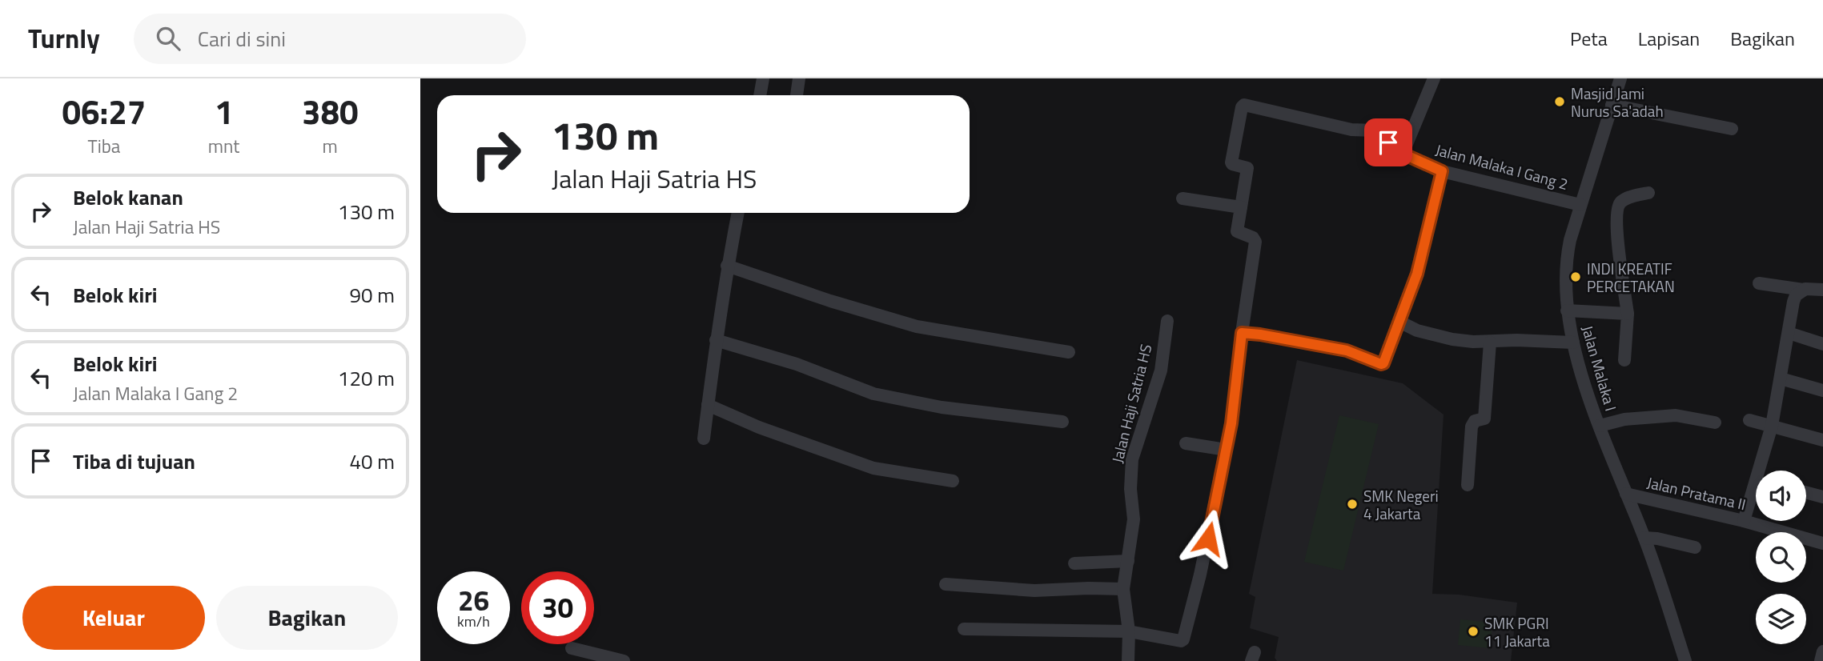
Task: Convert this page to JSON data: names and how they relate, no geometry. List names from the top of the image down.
{
  "streets": {
    "street": [
      "Jalan Malaka I Gang 2",
      "Jalan Malaka I",
      "Jalan Haji Satria HS",
      "Jalan Pratama II"
    ]
  },
  "crossings": [
    ["Jalan Malaka I Gang 2", "Jalan Malaka I"],
    ["Jalan Malaka I", "Jalan Pratama II"]
  ],
  "places": [
    "Masjid Jami Nurus Sa'adah",
    "INDI KREATIF PERCETAKAN",
    "SMK Negeri 4 Jakarta",
    "SMK PGRI 11 Jakarta"
  ],
  "page": {
    "header": "Turnly",
    "search": "Cari di sini",
    "nav": ["Peta", "Lapisan", "Bagikan"],
    "eta": [
      "06:27",
      "Tiba",
      "1",
      "mnt",
      "380",
      "m"
    ],
    "turn": ["130 m", "Jalan Haji Satria HS"],
    "list": [
      {
        "name": "Belok kanan",
        "note": "Jalan Haji Satria HS",
        "value": "130 m"
      },
      {
        "name": "Belok kiri",
        "value": "90 m"
      },
      {
        "name": "Belok kiri",
        "note": "Jalan Malaka I Gang 2",
        "value": "120 m"
      },
      {
        "name": "Tiba di tujuan",
        "value": "40 m"
      }
    ],
    "speed": "26 km/h",
    "limit": "30",
    "buttons": ["Keluar", "Bagikan"]
  }
}
